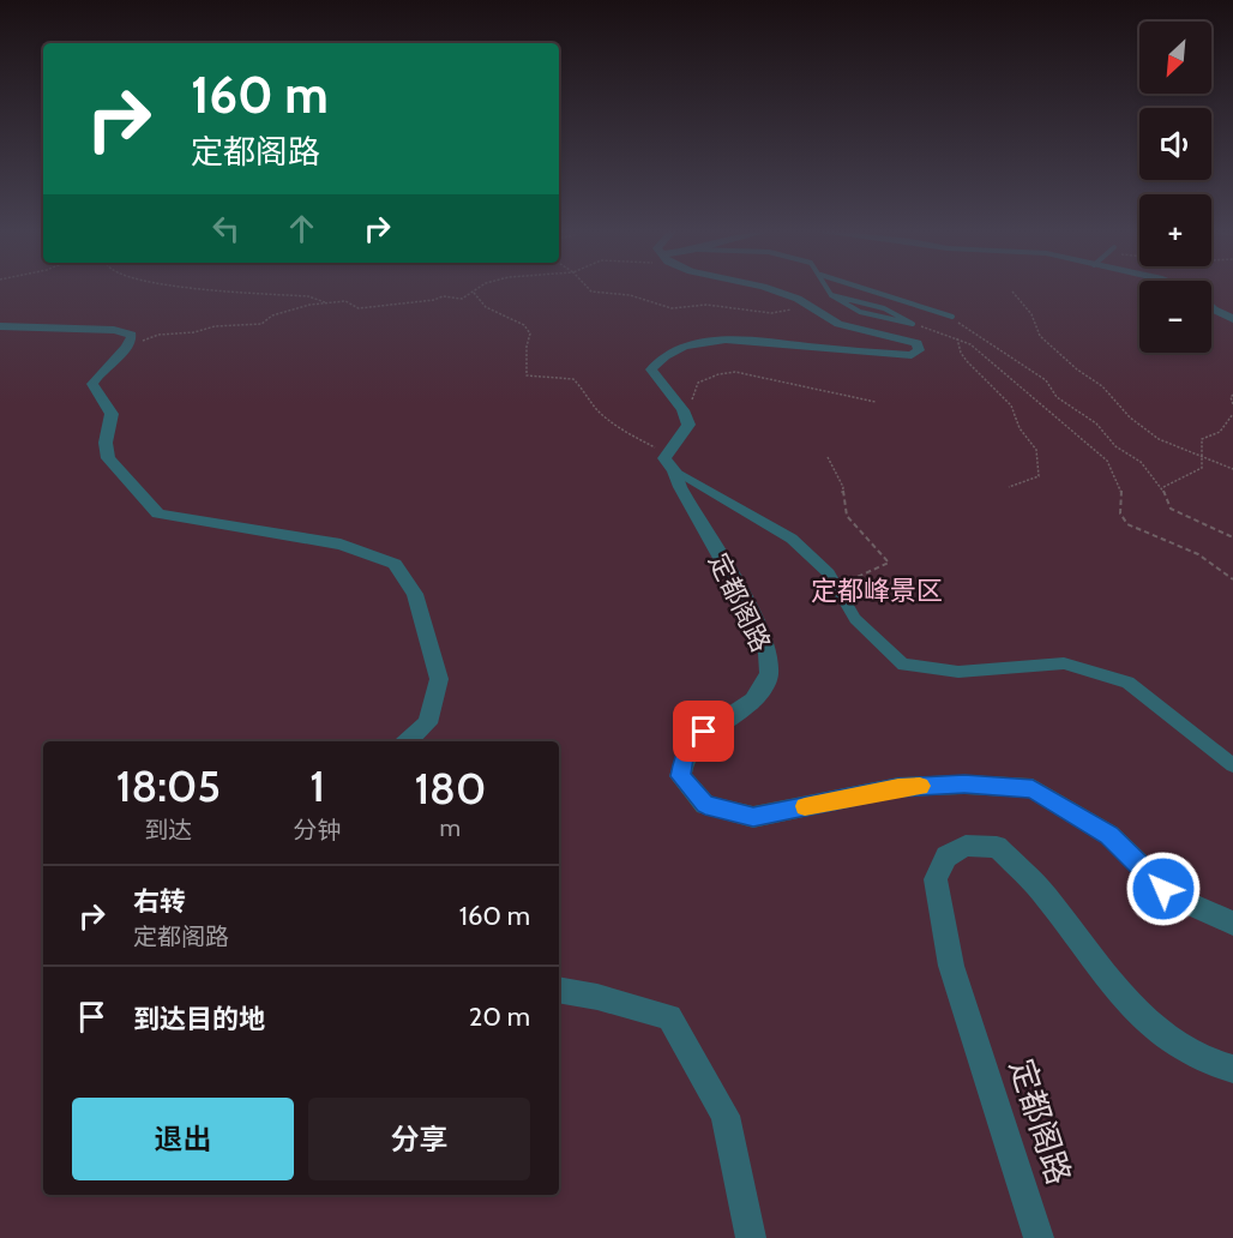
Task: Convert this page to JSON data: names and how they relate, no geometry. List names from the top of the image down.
{
  "streets": {
    "street": ["定都阁路"]
  },
  "parks": ["定都峰景区"],
  "north": "bottom left",
  "page": {
    "map_buttons": ["+", "−"],
    "turn": ["160 m", "定都阁路"],
    "eta": [
      "18:05",
      "到达",
      "1",
      "分钟",
      "180",
      "m"
    ],
    "list": [
      {
        "name": "右转",
        "note": "定都阁路",
        "value": "160 m"
      },
      {
        "name": "到达目的地",
        "value": "20 m"
      }
    ],
    "buttons": ["退出", "分享"]
  }
}
